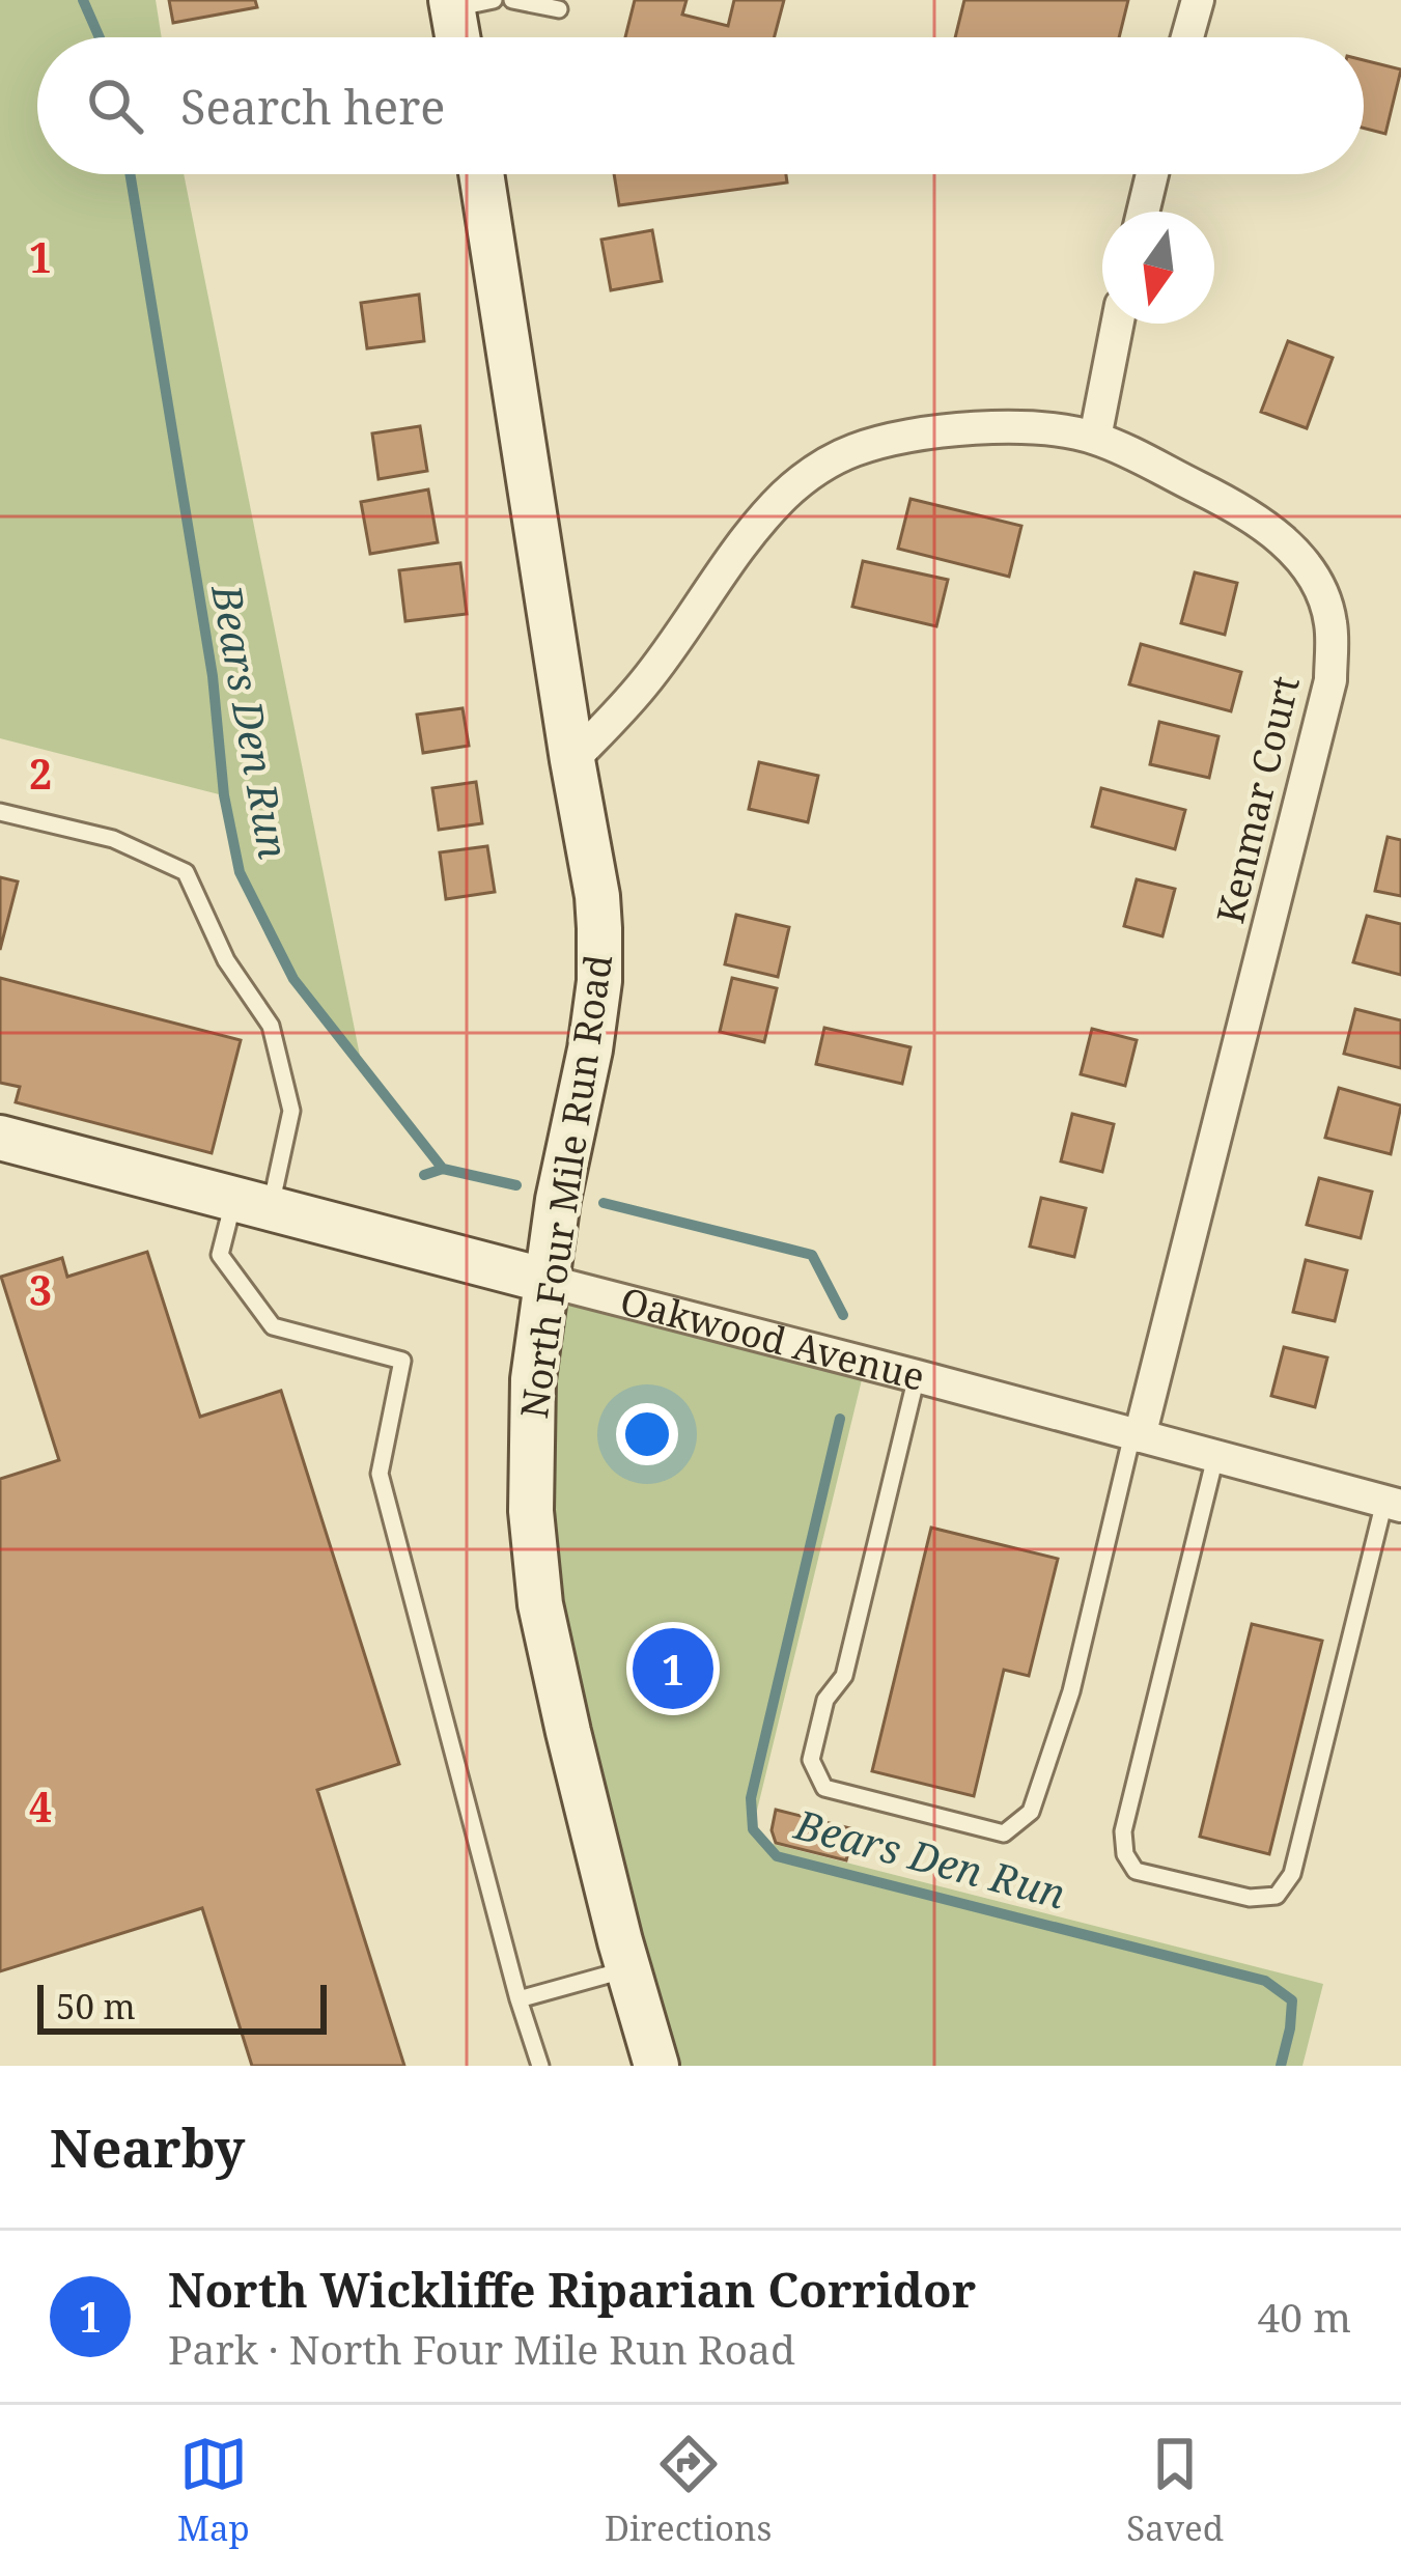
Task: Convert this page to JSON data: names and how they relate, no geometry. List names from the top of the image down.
{
  "streets": {
    "street": ["Kenmar Court", "North Four Mile Run Road", "Oakwood Avenue"]
  },
  "crossings": [
    ["Kenmar Court", "North Four Mile Run Road"],
    ["Kenmar Court", "Oakwood Avenue"],
    ["North Four Mile Run Road", "Oakwood Avenue"]
  ],
  "water": ["Bears Den Run"],
  "scale_bar": "50 m",
  "north": "bottom",
  "page": {
    "search": "Search here",
    "pins": "1",
    "scale": "50 m",
    "heading": "Nearby",
    "list": [
      {
        "mark": "1",
        "name": "North Wickliffe Riparian Corridor",
        "note": "Park · North Four Mile Run Road",
        "value": "40 m"
      }
    ],
    "nav": ["Map", "Directions", "Saved"]
  },
  "grid": {
    "rows": [
      "1",
      "2",
      "3",
      "4"
    ]
  }
}
